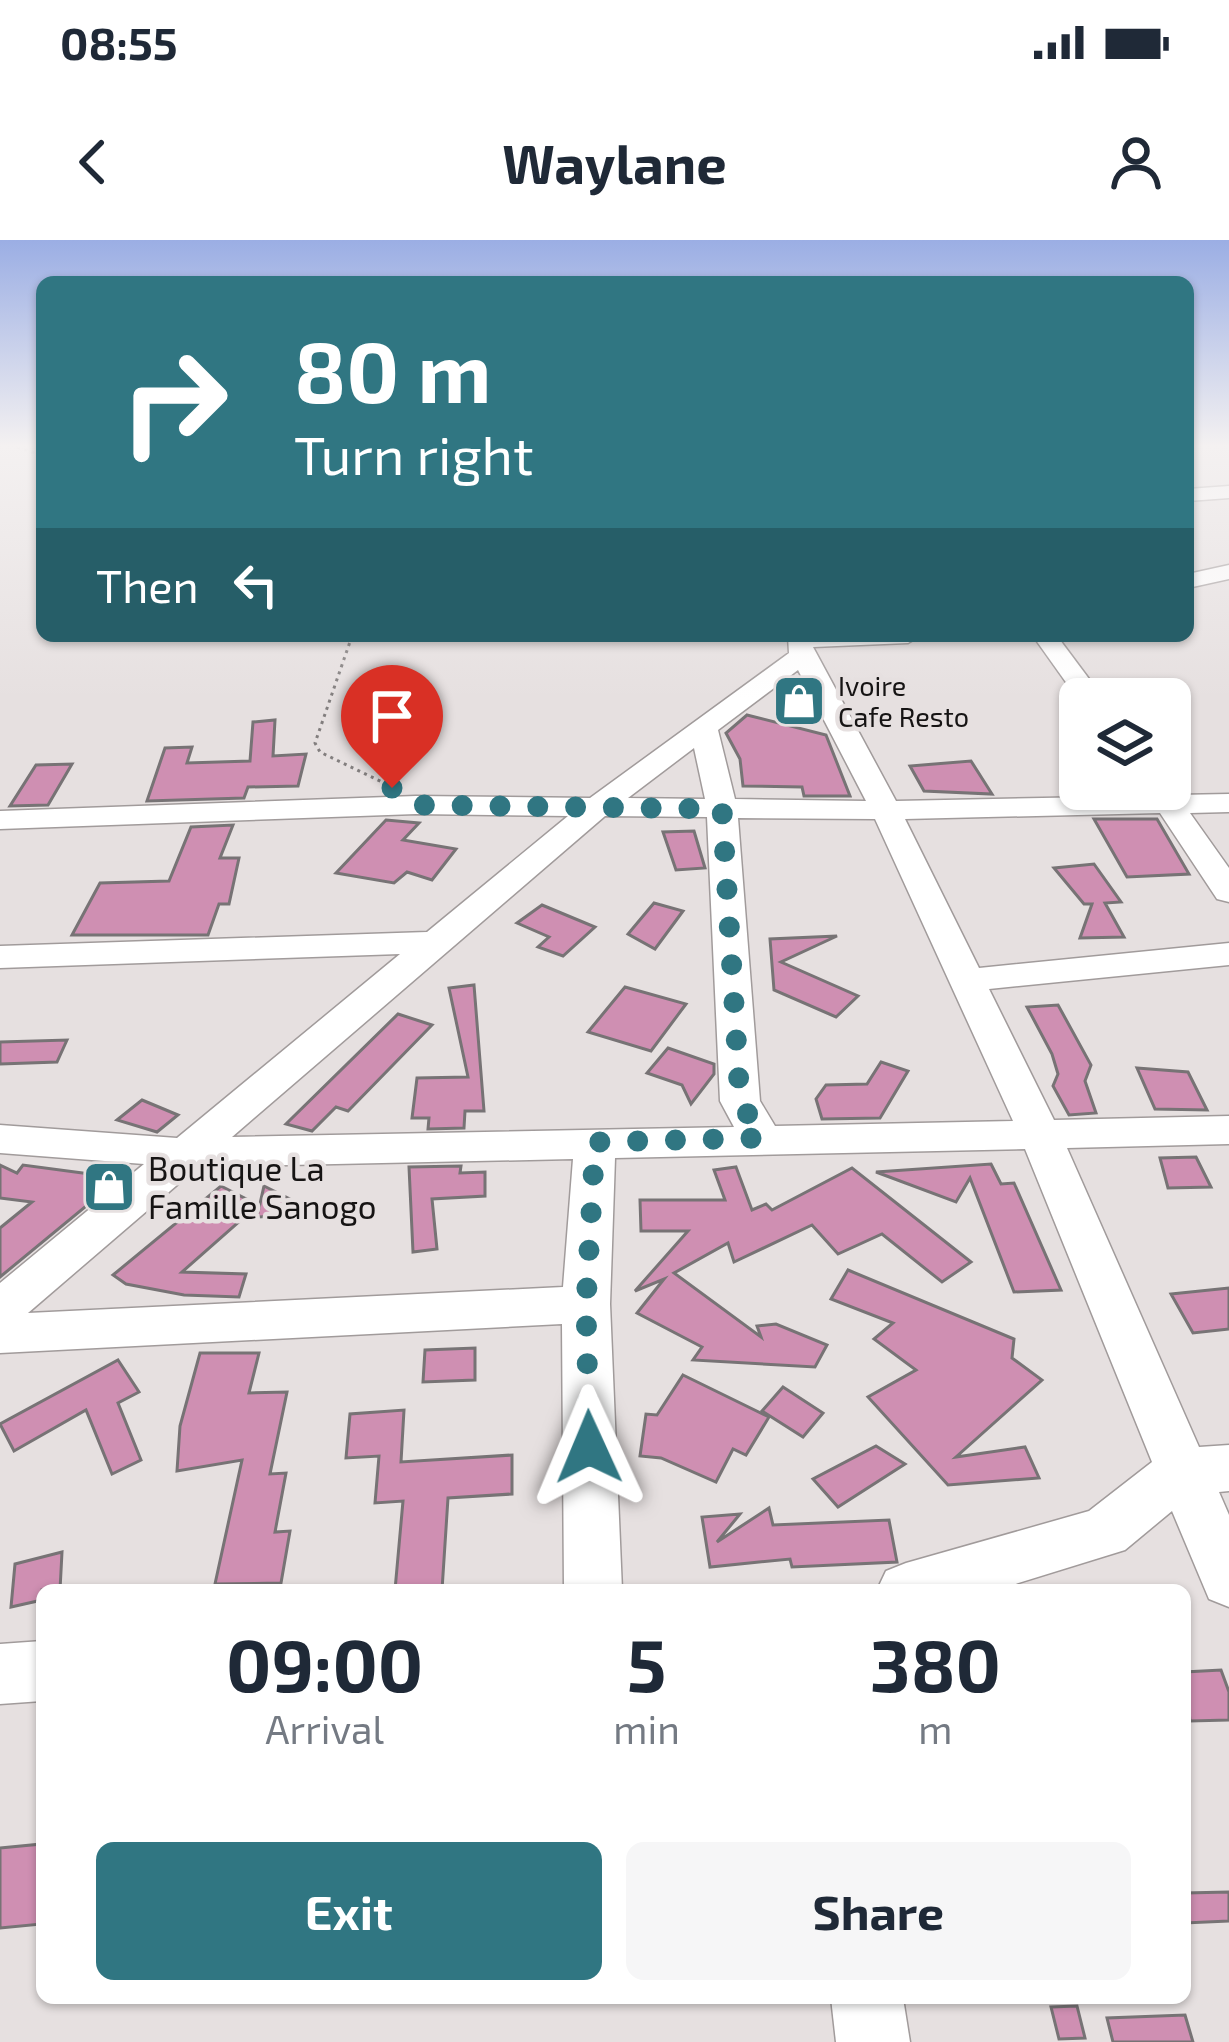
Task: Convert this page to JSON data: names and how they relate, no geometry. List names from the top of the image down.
{
  "places": {
    "shop": ["Ivoire Cafe Resto", "Boutique La Famille Sanogo"]
  },
  "page": {
    "status": "08:55",
    "header": "Waylane",
    "turn": ["80 m", "Turn right"],
    "then": "Then",
    "eta": [
      "09:00",
      "Arrival",
      "5",
      "min",
      "380",
      "m"
    ],
    "buttons": ["Exit", "Share"]
  }
}
